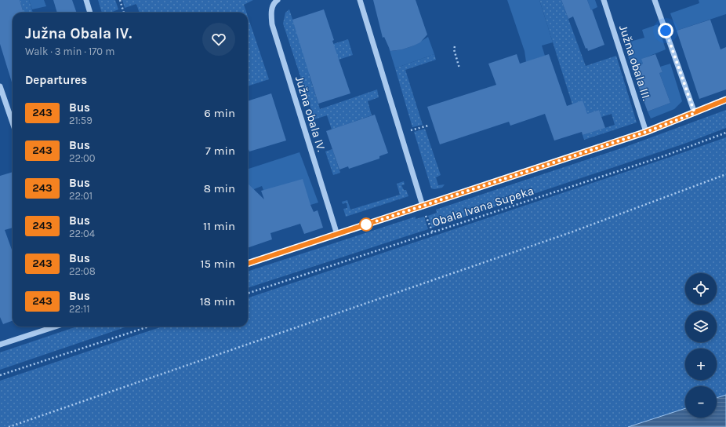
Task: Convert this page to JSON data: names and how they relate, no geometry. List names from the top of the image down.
{
  "streets": {
    "street": ["Južna obala III.", "Južna obala IV."],
    "path": ["Obala Ivana Supeka"]
  },
  "lines": ["bus line 243"],
  "page": {
    "heading": [
      ["Južna Obala IV.", "Walk · 3 min · 170 m"],
      "Departures"
    ],
    "list": [
      {
        "mark": "243",
        "name": "Bus",
        "note": "21:59",
        "value": "6 min"
      },
      {
        "mark": "243",
        "name": "Bus",
        "note": "22:00",
        "value": "7 min"
      },
      {
        "mark": "243",
        "name": "Bus",
        "note": "22:01",
        "value": "8 min"
      },
      {
        "mark": "243",
        "name": "Bus",
        "note": "22:04",
        "value": "11 min"
      },
      {
        "mark": "243",
        "name": "Bus",
        "note": "22:08",
        "value": "15 min"
      },
      {
        "mark": "243",
        "name": "Bus",
        "note": "22:11",
        "value": "18 min"
      }
    ],
    "map_buttons": ["+", "−"]
  }
}
